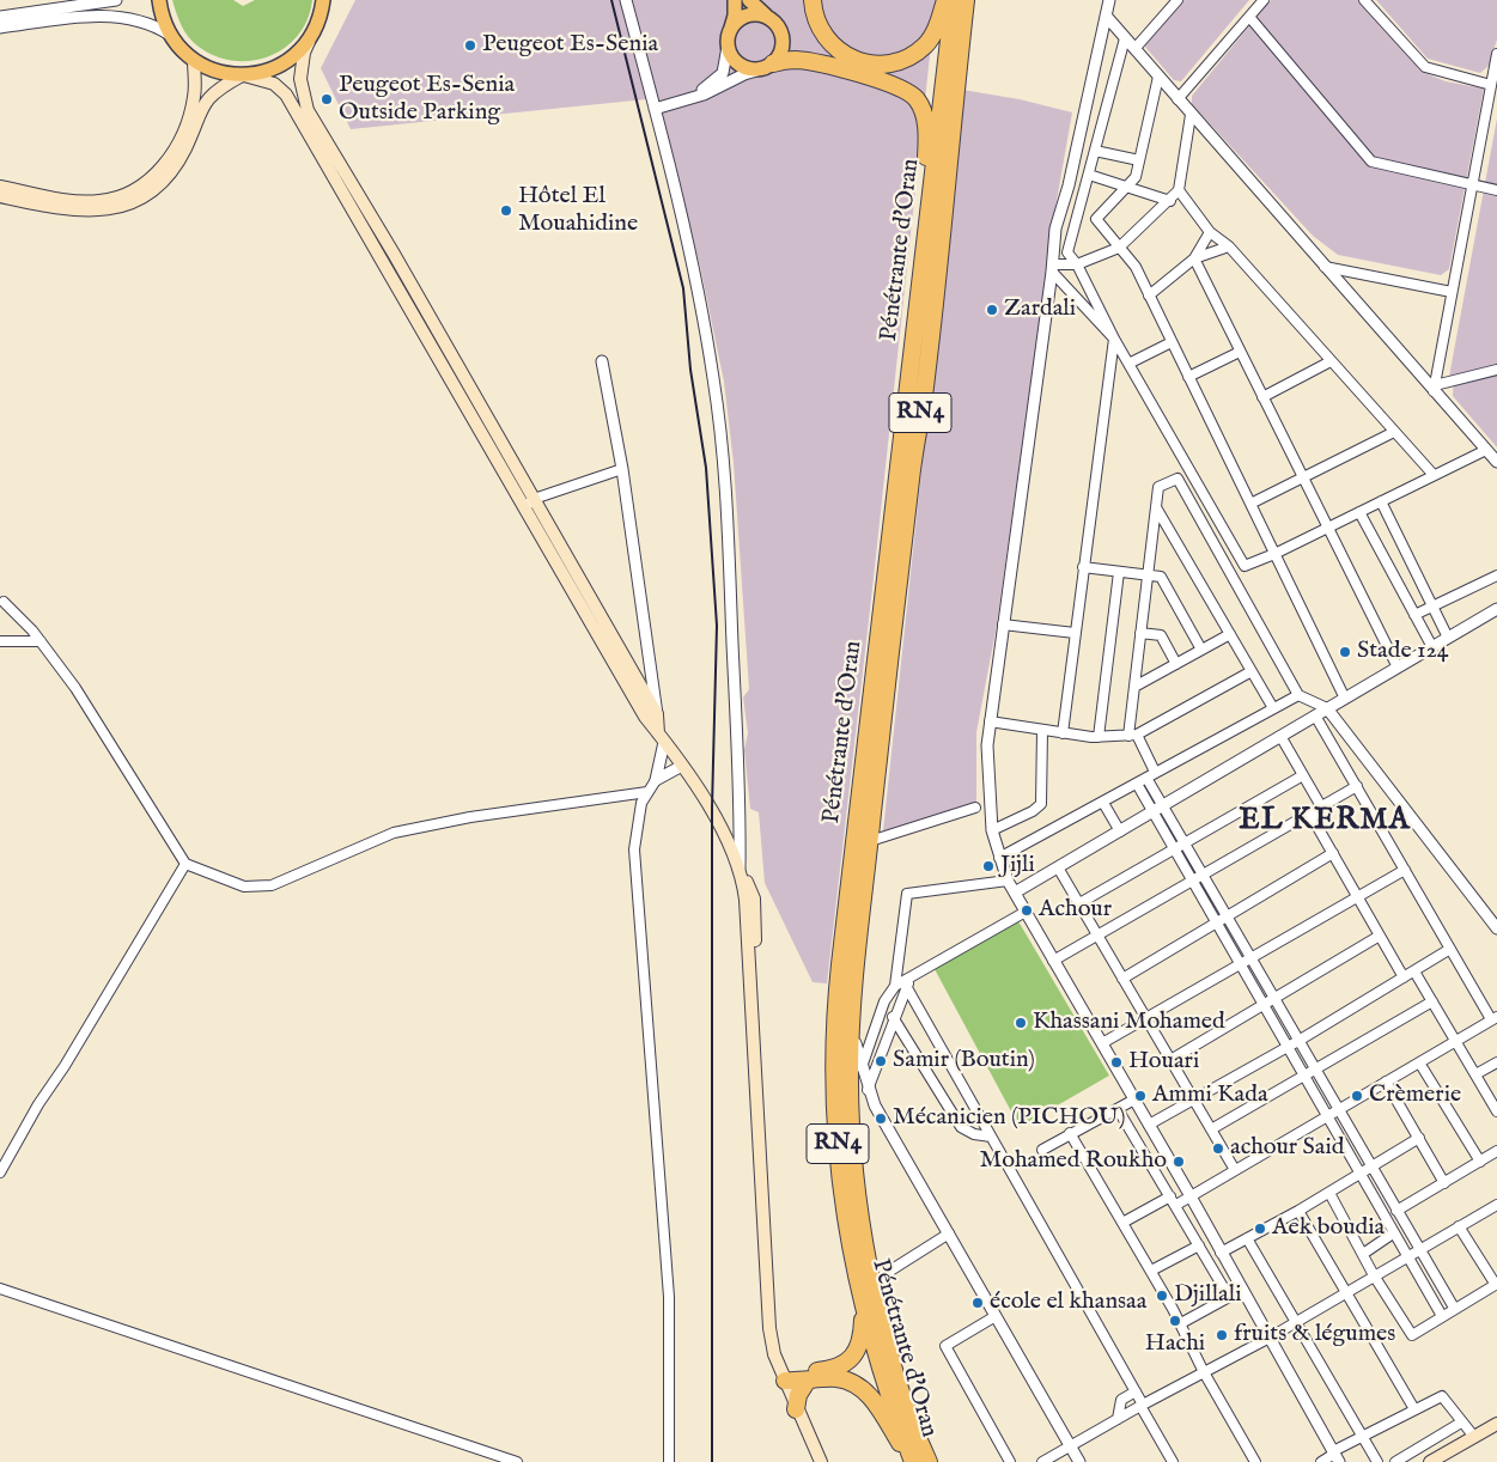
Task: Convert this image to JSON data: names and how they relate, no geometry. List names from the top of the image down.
{
  "streets": {
    "highway": ["Pénétrante d'Oran", "RN4"]
  },
  "districts": ["EL KERMA"],
  "places": [
    "Peugeot Es-Senia",
    "Peugeot Es-Senia Outside Parking",
    "Hôtel El Mouahidine",
    "Zardali",
    "Stade 124",
    "Jijli",
    "Achour",
    "Khassani Mohamed",
    "Samir (Boutin)",
    "Houari",
    "Ammi Kada",
    "Crèmerie",
    "Mécanicien (PICHOU)",
    "achour Said",
    "Mohamed Roukho",
    "Aek boudia",
    "Djillali",
    "école el khansaa",
    "Hachi",
    "fruits & légumes"
  ]
}
